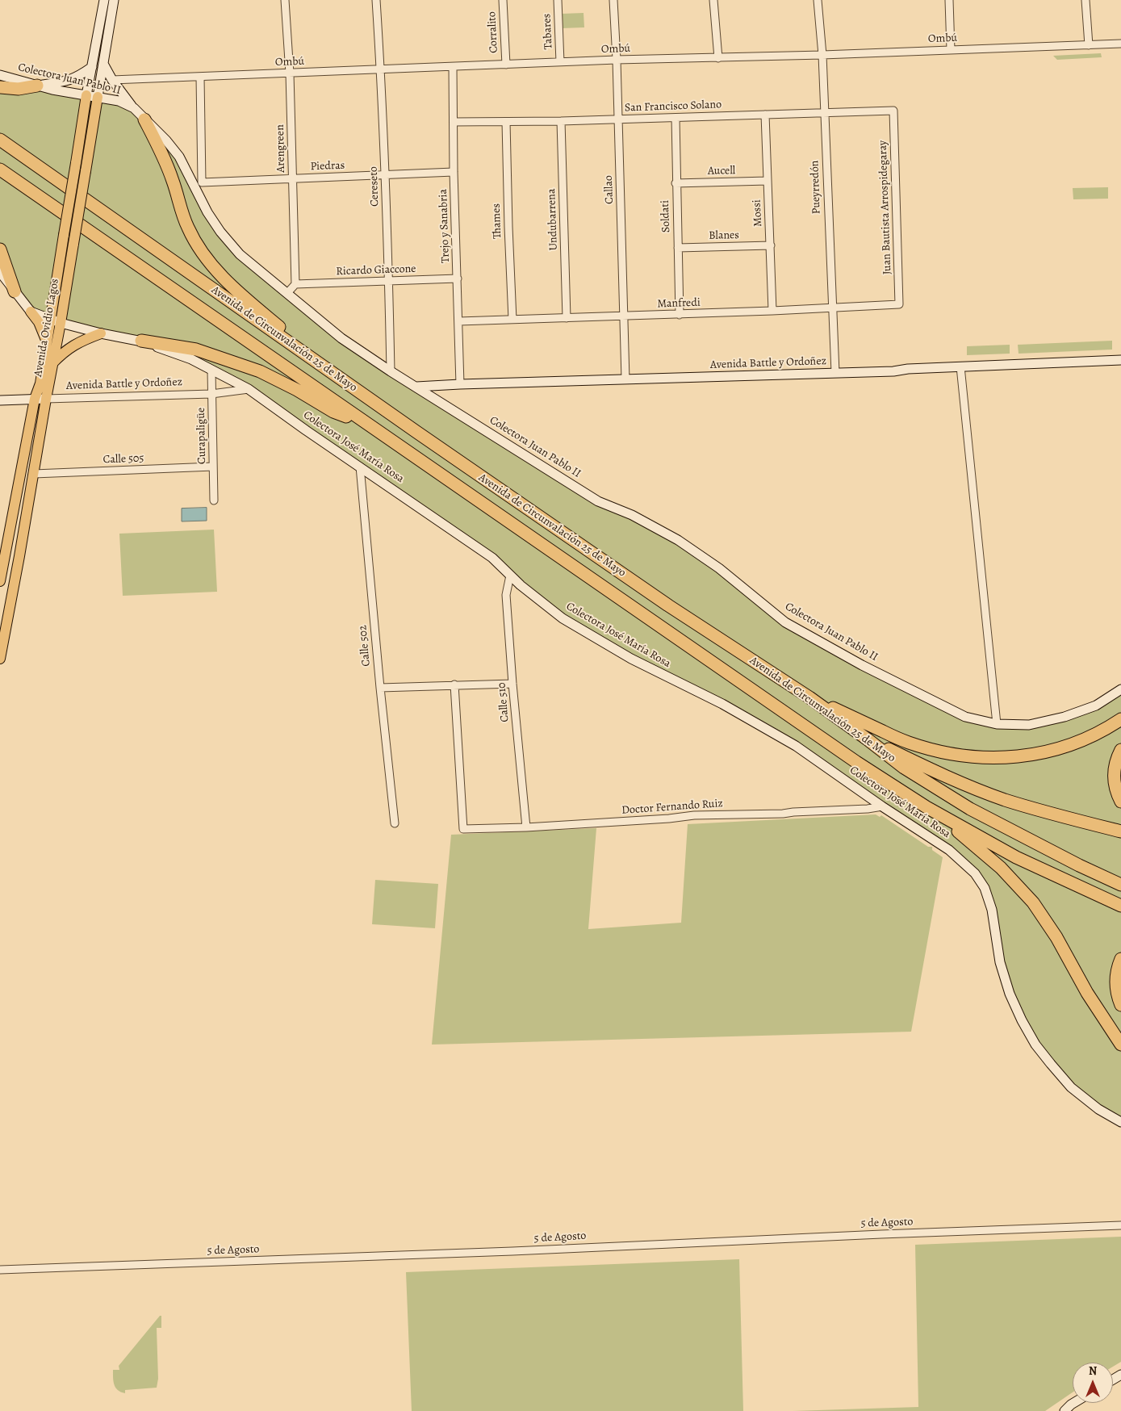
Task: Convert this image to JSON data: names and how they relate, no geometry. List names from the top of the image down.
{
  "streets": {
    "highway": ["Avenida de Circunvalación 25 de Mayo"],
    "main road": [
      "Colectora Juan Pablo II",
      "Avenida Ovidio Lagos",
      "Avenida Battle y Ordoñez",
      "Colectora José María Rosa"
    ],
    "street": [
      "Tabares",
      "Corralito",
      "Ombú",
      "San Francisco Solano",
      "Arengreen",
      "Piedras",
      "Aucell",
      "Cereseto",
      "Pueyrredón",
      "Callao",
      "Juan Bautista Arrospidegaray",
      "Mossi",
      "Soldati",
      "Undubarrena",
      "Thames",
      "Trejo y Sanabria",
      "Blanes",
      "Ricardo Giaccone",
      "Manfredi",
      "Curapaligüe",
      "Calle 505",
      "Calle 502",
      "Calle 510",
      "Doctor Fernando Ruiz",
      "5 de Agosto"
    ]
  },
  "crossings": [
    ["Tabares", "Ombú"],
    ["Corralito", "Ombú"],
    ["Ombú", "Arengreen"],
    ["Ombú", "Cereseto"],
    ["Ombú", "Pueyrredón"],
    ["Ombú", "Callao"],
    ["Ombú", "Trejo y Sanabria"],
    ["Colectora Juan Pablo II", "Piedras"],
    ["Colectora Juan Pablo II", "Cereseto"],
    ["Colectora Juan Pablo II", "Avenida Ovidio Lagos"],
    ["Colectora Juan Pablo II", "Avenida Battle y Ordoñez"],
    ["San Francisco Solano", "Pueyrredón"],
    ["San Francisco Solano", "Callao"],
    ["San Francisco Solano", "Juan Bautista Arrospidegaray"],
    ["San Francisco Solano", "Mossi"],
    ["San Francisco Solano", "Soldati"],
    ["San Francisco Solano", "Undubarrena"],
    ["San Francisco Solano", "Thames"],
    ["San Francisco Solano", "Trejo y Sanabria"],
    ["Arengreen", "Piedras"],
    ["Arengreen", "Ricardo Giaccone"],
    ["Piedras", "Cereseto"],
    ["Piedras", "Trejo y Sanabria"],
    ["Aucell", "Mossi"],
    ["Aucell", "Soldati"],
    ["Cereseto", "Ricardo Giaccone"],
    ["Pueyrredón", "Manfredi"],
    ["Pueyrredón", "Avenida Battle y Ordoñez"],
    ["Callao", "Manfredi"],
    ["Callao", "Avenida Battle y Ordoñez"],
    ["Juan Bautista Arrospidegaray", "Manfredi"],
    ["Mossi", "Blanes"],
    ["Mossi", "Manfredi"],
    ["Soldati", "Blanes"],
    ["Soldati", "Manfredi"],
    ["Undubarrena", "Manfredi"],
    ["Thames", "Manfredi"],
    ["Trejo y Sanabria", "Ricardo Giaccone"],
    ["Trejo y Sanabria", "Manfredi"],
    ["Trejo y Sanabria", "Avenida Battle y Ordoñez"],
    ["Avenida Ovidio Lagos", "Avenida Battle y Ordoñez"],
    ["Avenida Ovidio Lagos", "Colectora José María Rosa"],
    ["Avenida Ovidio Lagos", "Calle 505"],
    ["Avenida Battle y Ordoñez", "Curapaligüe"],
    ["Avenida Battle y Ordoñez", "Colectora José María Rosa"],
    ["Curapaligüe", "Colectora José María Rosa"],
    ["Curapaligüe", "Calle 505"],
    ["Colectora José María Rosa", "Calle 502"],
    ["Colectora José María Rosa", "Calle 510"],
    ["Colectora José María Rosa", "Doctor Fernando Ruiz"],
    ["Calle 510", "Doctor Fernando Ruiz"]
  ],
  "north": "top"
}
